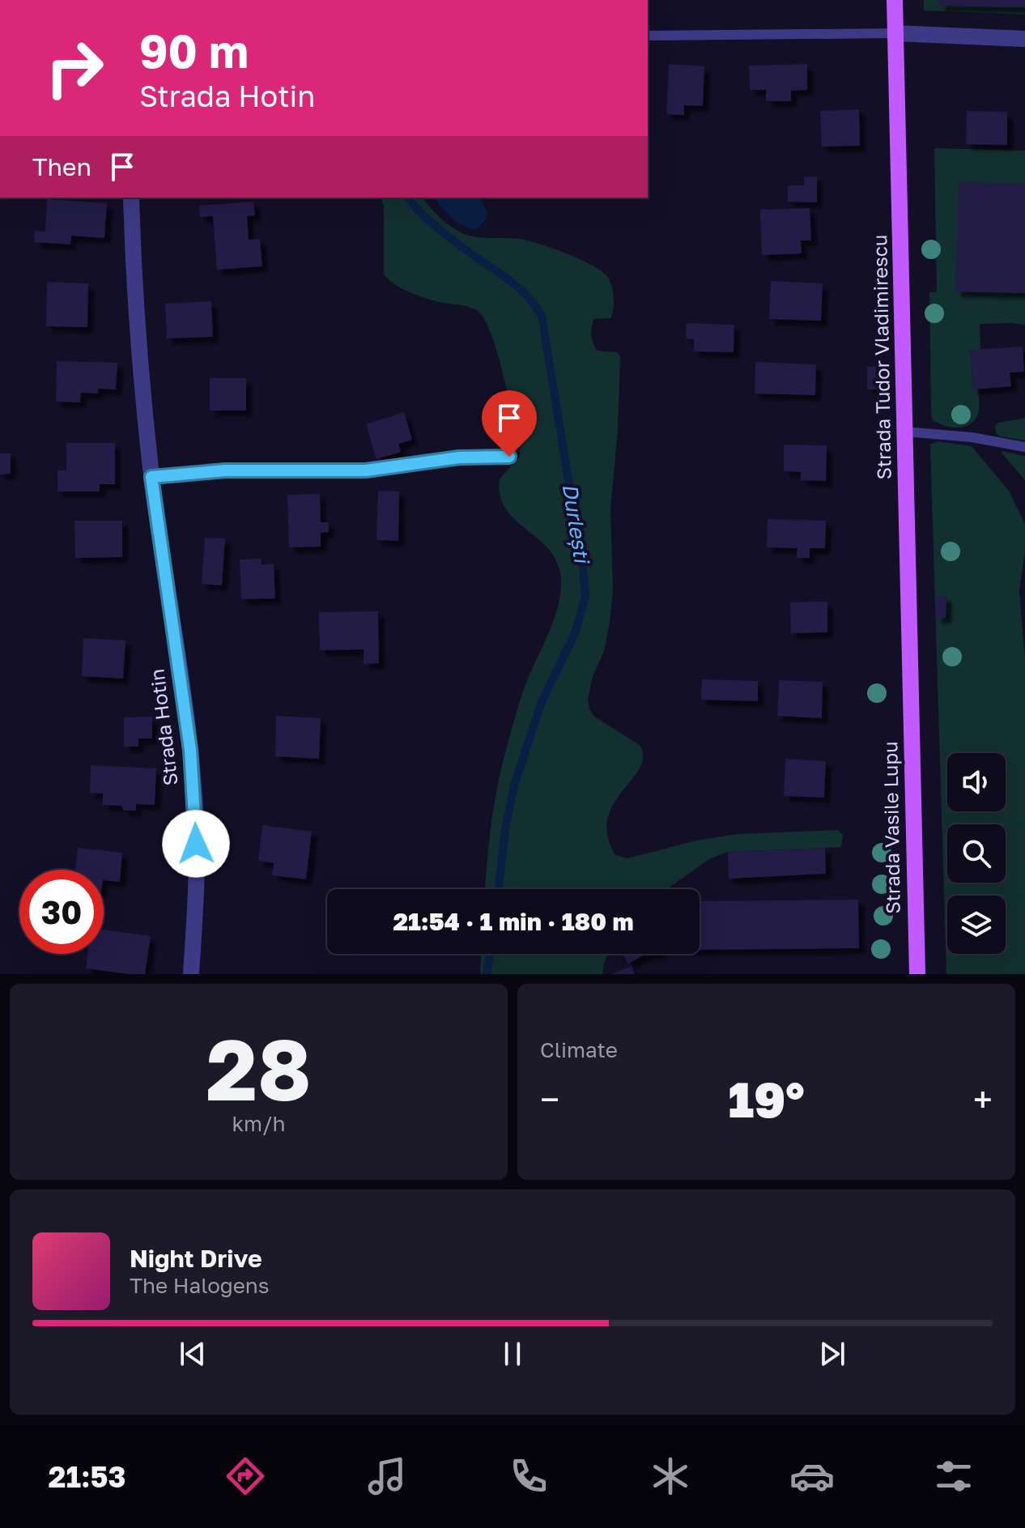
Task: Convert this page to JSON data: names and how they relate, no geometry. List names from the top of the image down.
{
  "streets": {
    "main road": ["Strada Tudor Vladimirescu", "Strada Vasile Lupu"],
    "street": ["Strada Hotin"]
  },
  "crossings": [
    ["Strada Tudor Vladimirescu", "Strada Vasile Lupu"]
  ],
  "water": ["Durlești"],
  "page": {
    "turn": ["90 m", "Strada Hotin"],
    "then": "Then",
    "limit": "30",
    "trip": "21:54 · 1 min · 180 m",
    "tile": [
      ["28", "km/h"],
      "Climate"
    ],
    "heat": ["−", "19°", "+"],
    "song": ["Night Drive", "The Halogens"],
    "tabs": "21:53"
  }
}
